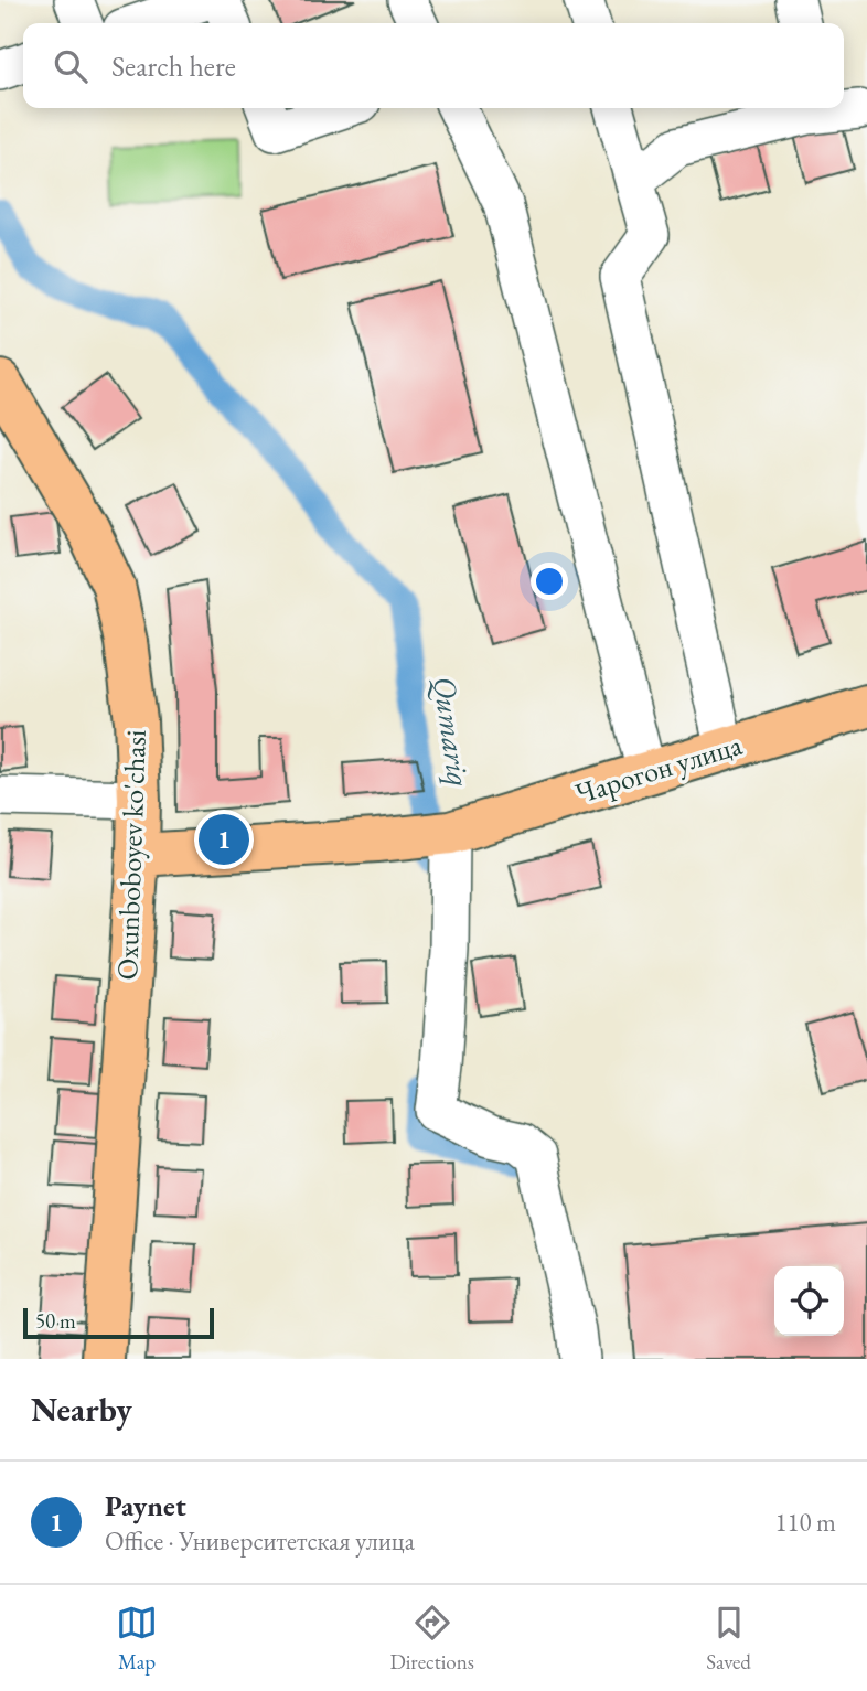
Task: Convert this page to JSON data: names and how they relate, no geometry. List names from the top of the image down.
{
  "streets": {
    "main road": ["Чарогон улица", "Oxunboboyev ko'chasi"]
  },
  "crossings": [
    ["Чарогон улица", "Oxunboboyev ko'chasi"]
  ],
  "water": ["Qumariq"],
  "scale_bar": "50 m",
  "page": {
    "search": "Search here",
    "pins": "1",
    "scale": "50 m",
    "heading": "Nearby",
    "list": [
      {
        "mark": "1",
        "name": "Paynet",
        "note": "Office · Университетская улица",
        "value": "110 m"
      }
    ],
    "nav": ["Map", "Directions", "Saved"]
  }
}
